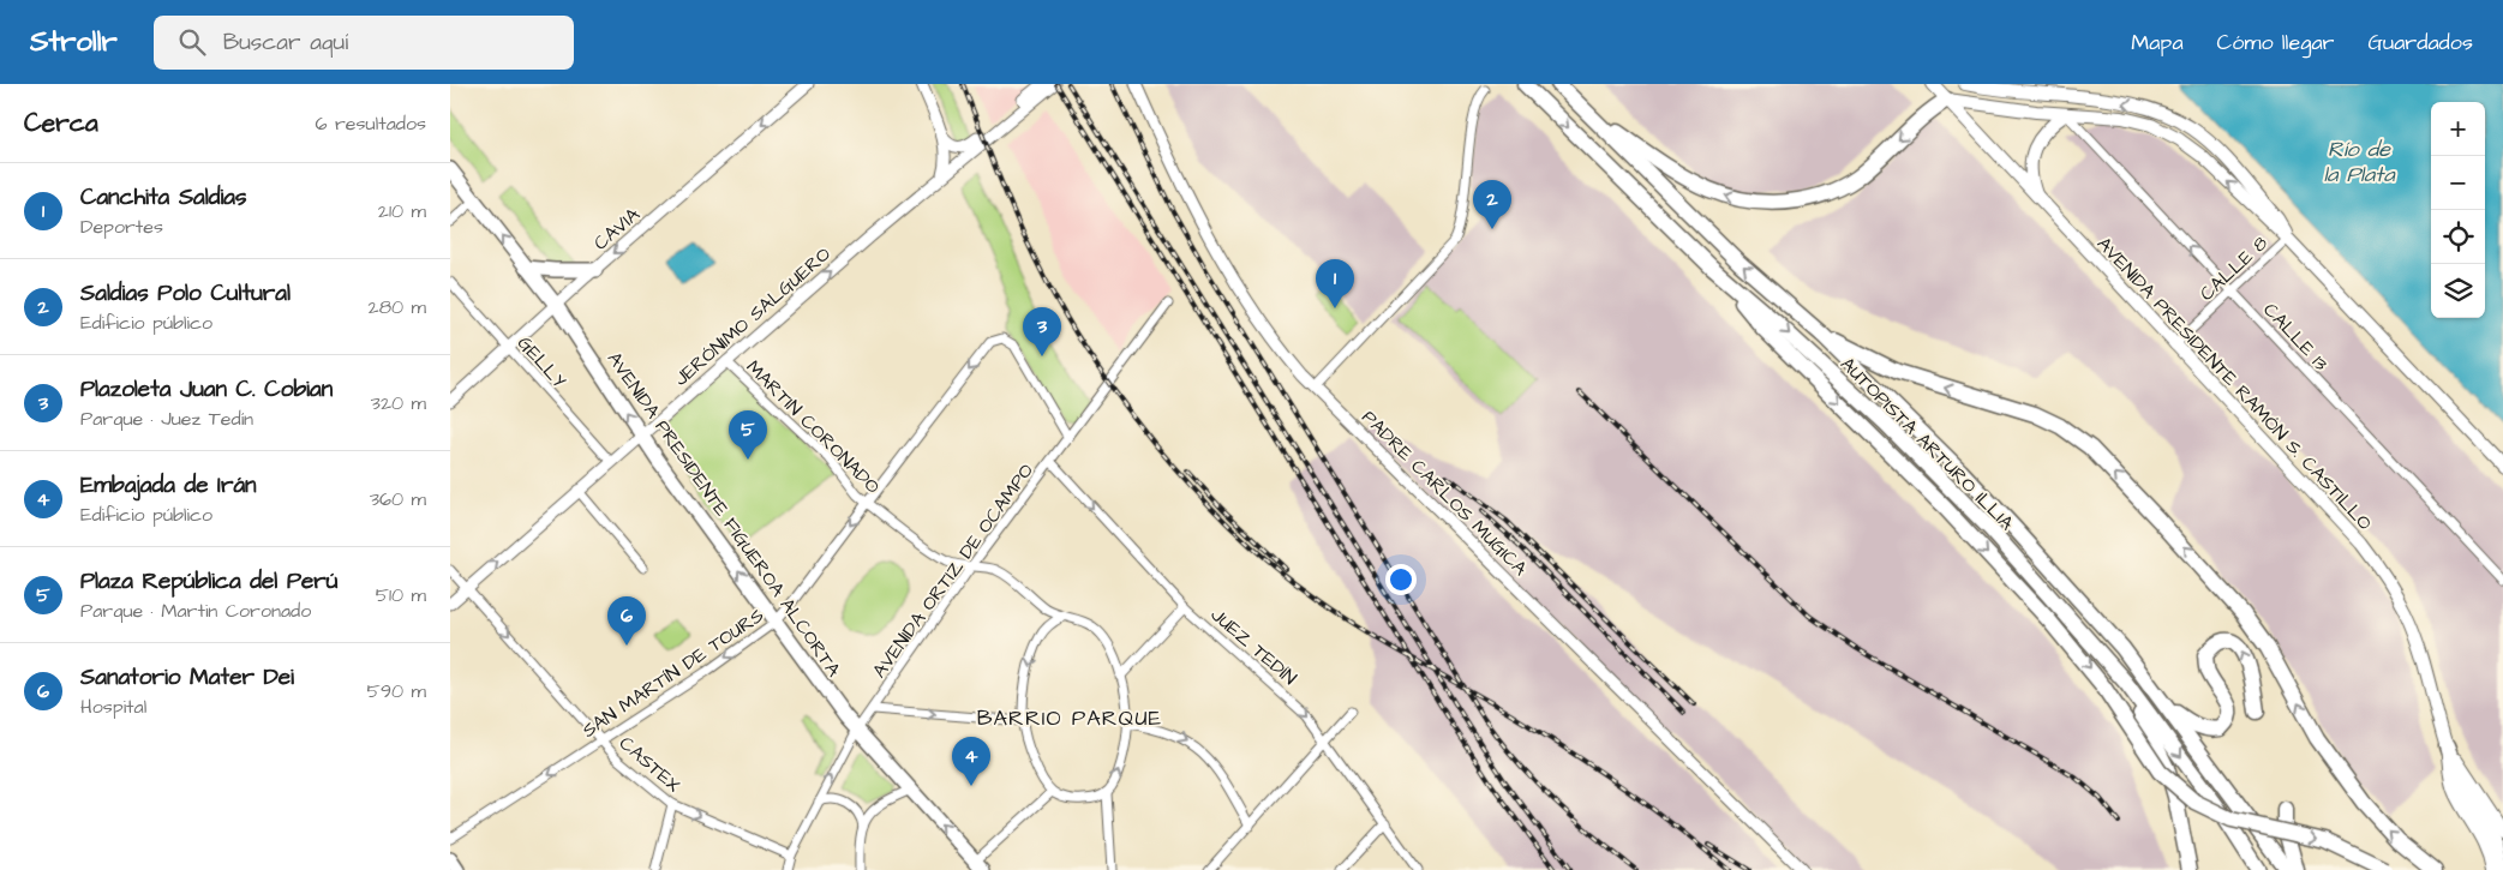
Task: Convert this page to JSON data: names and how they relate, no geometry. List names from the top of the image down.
{
  "streets": {
    "highway": ["AUTOPISTA ARTURO ILLIA"],
    "main road": ["AVENIDA PRESIDENTE RAMÓN S. CASTILLO", "AVENIDA PRESIDENTE FIGUEROA ALCORTA"],
    "street": [
      "CAVIA",
      "CALLE 8",
      "JERÓNIMO SALGUERO",
      "CALLE 13",
      "GELLY",
      "MARTIN CORONADO",
      "PADRE CARLOS MUGICA",
      "AVENIDA ORTIZ DE OCAMPO",
      "JUEZ TEDÍN",
      "SAN MARTÍN DE TOURS",
      "CASTEX"
    ]
  },
  "crossings": [
    ["CAVIA", "GELLY"],
    ["CAVIA", "AVENIDA PRESIDENTE FIGUEROA ALCORTA"],
    ["CALLE 8", "CALLE 13"],
    ["CALLE 8", "AVENIDA PRESIDENTE RAMÓN S. CASTILLO"],
    ["JERÓNIMO SALGUERO", "GELLY"],
    ["JERÓNIMO SALGUERO", "MARTIN CORONADO"],
    ["JERÓNIMO SALGUERO", "AVENIDA PRESIDENTE FIGUEROA ALCORTA"],
    ["JERÓNIMO SALGUERO", "CASTEX"],
    ["MARTIN CORONADO", "AVENIDA ORTIZ DE OCAMPO"],
    ["MARTIN CORONADO", "SAN MARTÍN DE TOURS"],
    ["AVENIDA PRESIDENTE FIGUEROA ALCORTA", "AVENIDA ORTIZ DE OCAMPO"],
    ["AVENIDA PRESIDENTE FIGUEROA ALCORTA", "SAN MARTÍN DE TOURS"],
    ["AVENIDA ORTIZ DE OCAMPO", "JUEZ TEDÍN"],
    ["AVENIDA ORTIZ DE OCAMPO", "SAN MARTÍN DE TOURS"],
    ["AVENIDA ORTIZ DE OCAMPO", "CASTEX"],
    ["SAN MARTÍN DE TOURS", "CASTEX"]
  ],
  "one_way": [
    "CAVIA",
    "JERÓNIMO SALGUERO",
    "CALLE 13",
    "AVENIDA PRESIDENTE FIGUEROA ALCORTA",
    "JUEZ TEDÍN",
    "SAN MARTÍN DE TOURS",
    "CASTEX"
  ],
  "districts": ["BARRIO PARQUE"],
  "water": ["Río de la Plata"],
  "page": {
    "header": "Strollr",
    "search": "Buscar aquí",
    "nav": ["Mapa", "Cómo llegar", "Guardados"],
    "heading": ["Cerca", "6 resultados"],
    "map_buttons": ["+", "−"],
    "list": [
      {
        "mark": "1",
        "name": "Canchita Saldias",
        "note": "Deportes",
        "value": "210 m"
      },
      {
        "mark": "2",
        "name": "Saldias Polo Cultural",
        "note": "Edificio público",
        "value": "280 m"
      },
      {
        "mark": "3",
        "name": "Plazoleta Juan C. Cobian",
        "note": "Parque · Juez Tedín",
        "value": "320 m"
      },
      {
        "mark": "4",
        "name": "Embajada de Irán",
        "note": "Edificio público",
        "value": "360 m"
      },
      {
        "mark": "5",
        "name": "Plaza República del Perú",
        "note": "Parque · Martin Coronado",
        "value": "510 m"
      },
      {
        "mark": "6",
        "name": "Sanatorio Mater Dei",
        "note": "Hospital",
        "value": "590 m"
      }
    ],
    "pins": [
      "2",
      "1",
      "3",
      "5",
      "6",
      "4"
    ]
  }
}
